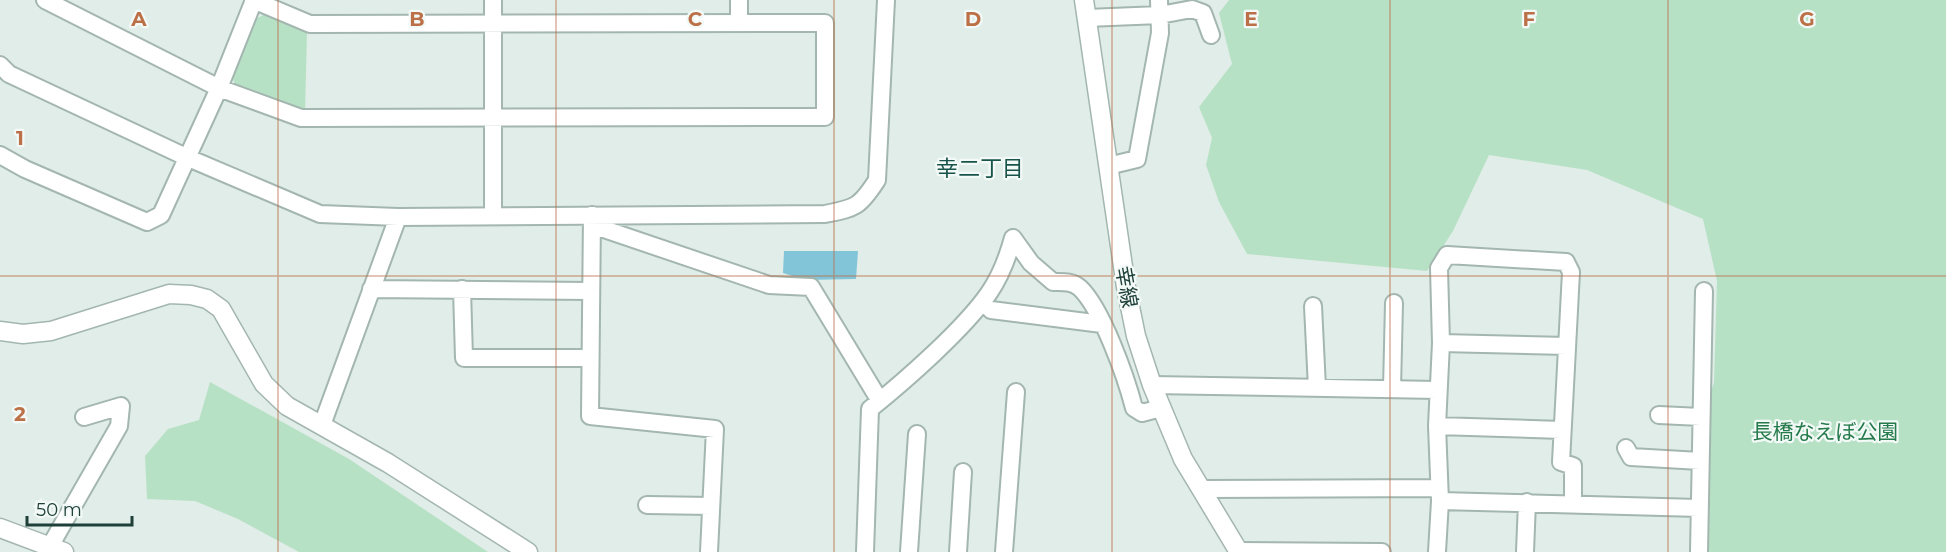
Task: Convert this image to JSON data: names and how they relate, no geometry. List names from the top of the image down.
{
  "streets": {
    "street": ["幸線"]
  },
  "districts": ["幸二丁目"],
  "parks": ["長橋なえぼ公園"],
  "scale_bar": "50 m",
  "grid": {
    "columns": [
      "A",
      "B",
      "C",
      "D",
      "E",
      "F",
      "G"
    ],
    "rows": ["1", "2"]
  }
}
